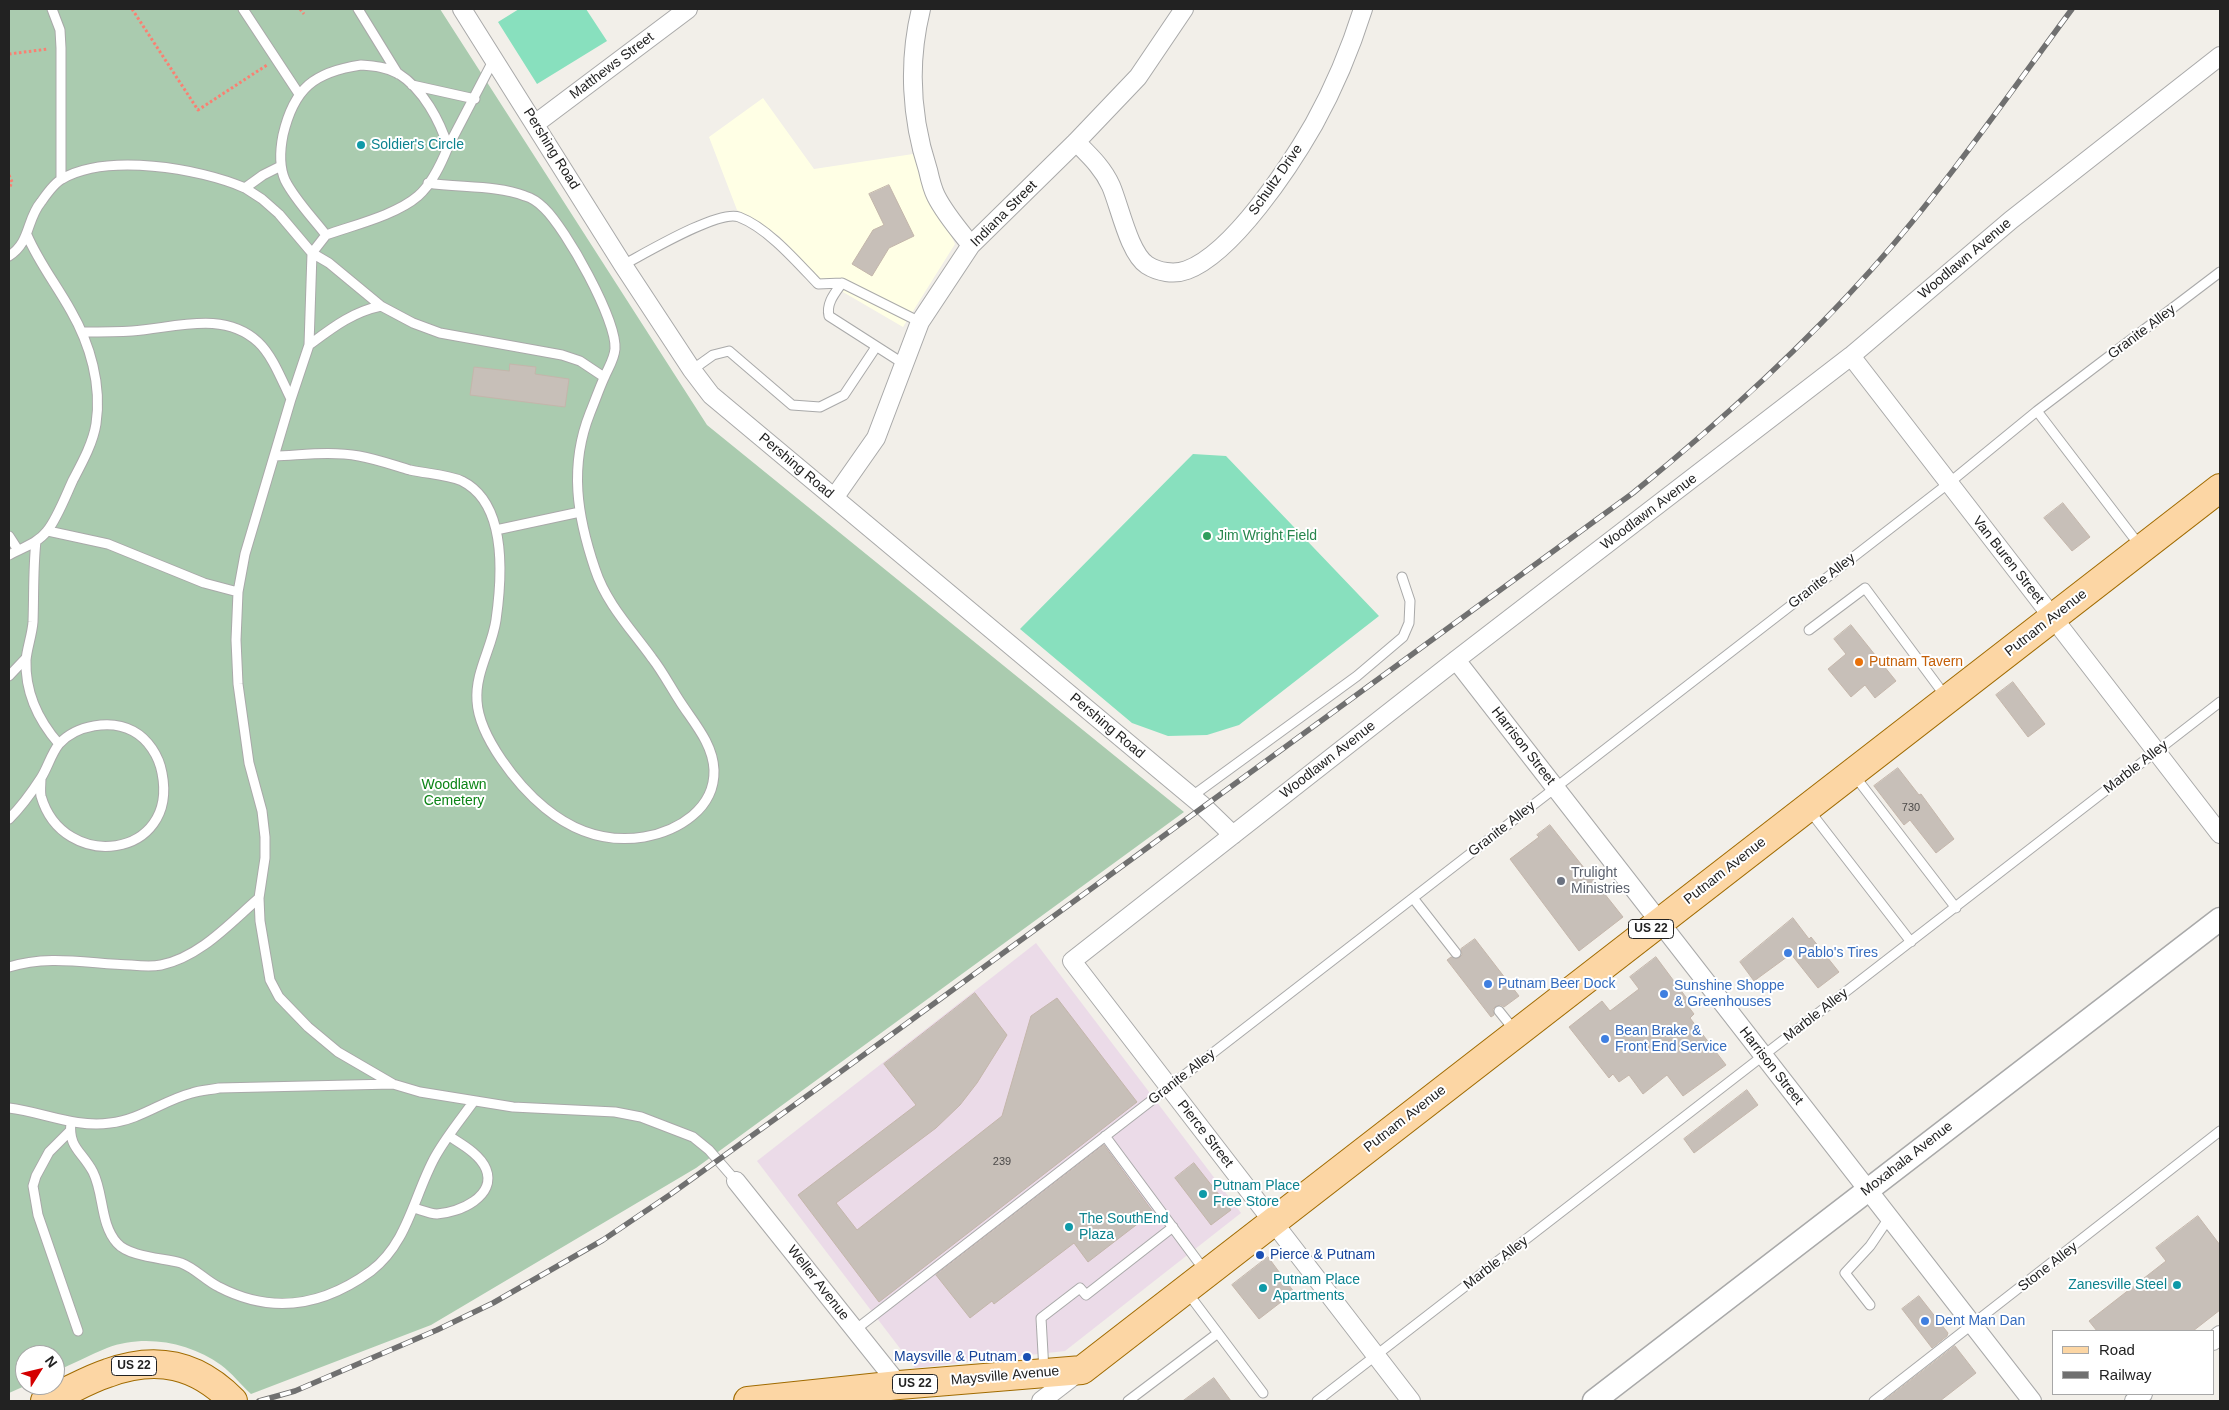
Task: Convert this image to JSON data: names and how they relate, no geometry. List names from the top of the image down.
{
  "streets": {
    "main road": ["Putnam Avenue", "US 22", "Maysville Avenue"],
    "street": [
      "Matthews Street",
      "Pershing Road",
      "Schultz Drive",
      "Indiana Street",
      "Woodlawn Avenue",
      "Van Buren Street",
      "Harrison Street",
      "Pierce Street",
      "Moxahala Avenue",
      "Weller Avenue"
    ],
    "lane": ["Granite Alley", "Marble Alley", "Stone Alley"]
  },
  "crossings": [
    ["Matthews Street", "Pershing Road"],
    ["Pershing Road", "Indiana Street"],
    ["Pershing Road", "Woodlawn Avenue"],
    ["Schultz Drive", "Indiana Street"],
    ["Woodlawn Avenue", "Van Buren Street"],
    ["Woodlawn Avenue", "Harrison Street"],
    ["Woodlawn Avenue", "Pierce Street"],
    ["Granite Alley", "Van Buren Street"],
    ["Granite Alley", "Harrison Street"],
    ["Granite Alley", "Pierce Street"],
    ["Granite Alley", "Weller Avenue"],
    ["Van Buren Street", "Putnam Avenue"],
    ["Van Buren Street", "Marble Alley"],
    ["Putnam Avenue", "Harrison Street"],
    ["Putnam Avenue", "Pierce Street"],
    ["Putnam Avenue", "Maysville Avenue"],
    ["Harrison Street", "Marble Alley"],
    ["Harrison Street", "Moxahala Avenue"],
    ["Harrison Street", "Stone Alley"],
    ["Marble Alley", "Pierce Street"],
    ["Weller Avenue", "Maysville Avenue"]
  ],
  "parks": ["Woodlawn Cemetery"],
  "places": [
    "Soldier's Circle",
    "Jim Wright Field",
    "Putnam Tavern",
    "Trulight Ministries",
    "Pablo's Tires",
    "Putnam Beer Dock",
    "Sunshine Shoppe & Greenhouses",
    "Bean Brake & Front End Service",
    "Putnam Place Free Store",
    "The SouthEnd Plaza",
    "Pierce & Putnam",
    "Zanesville Steel",
    "Putnam Place Apartments",
    "Dent Man Dan",
    "Maysville & Putnam"
  ],
  "house_numbers": ["730", "239"],
  "legend": ["Road", "Railway"],
  "north": "top right"
}
